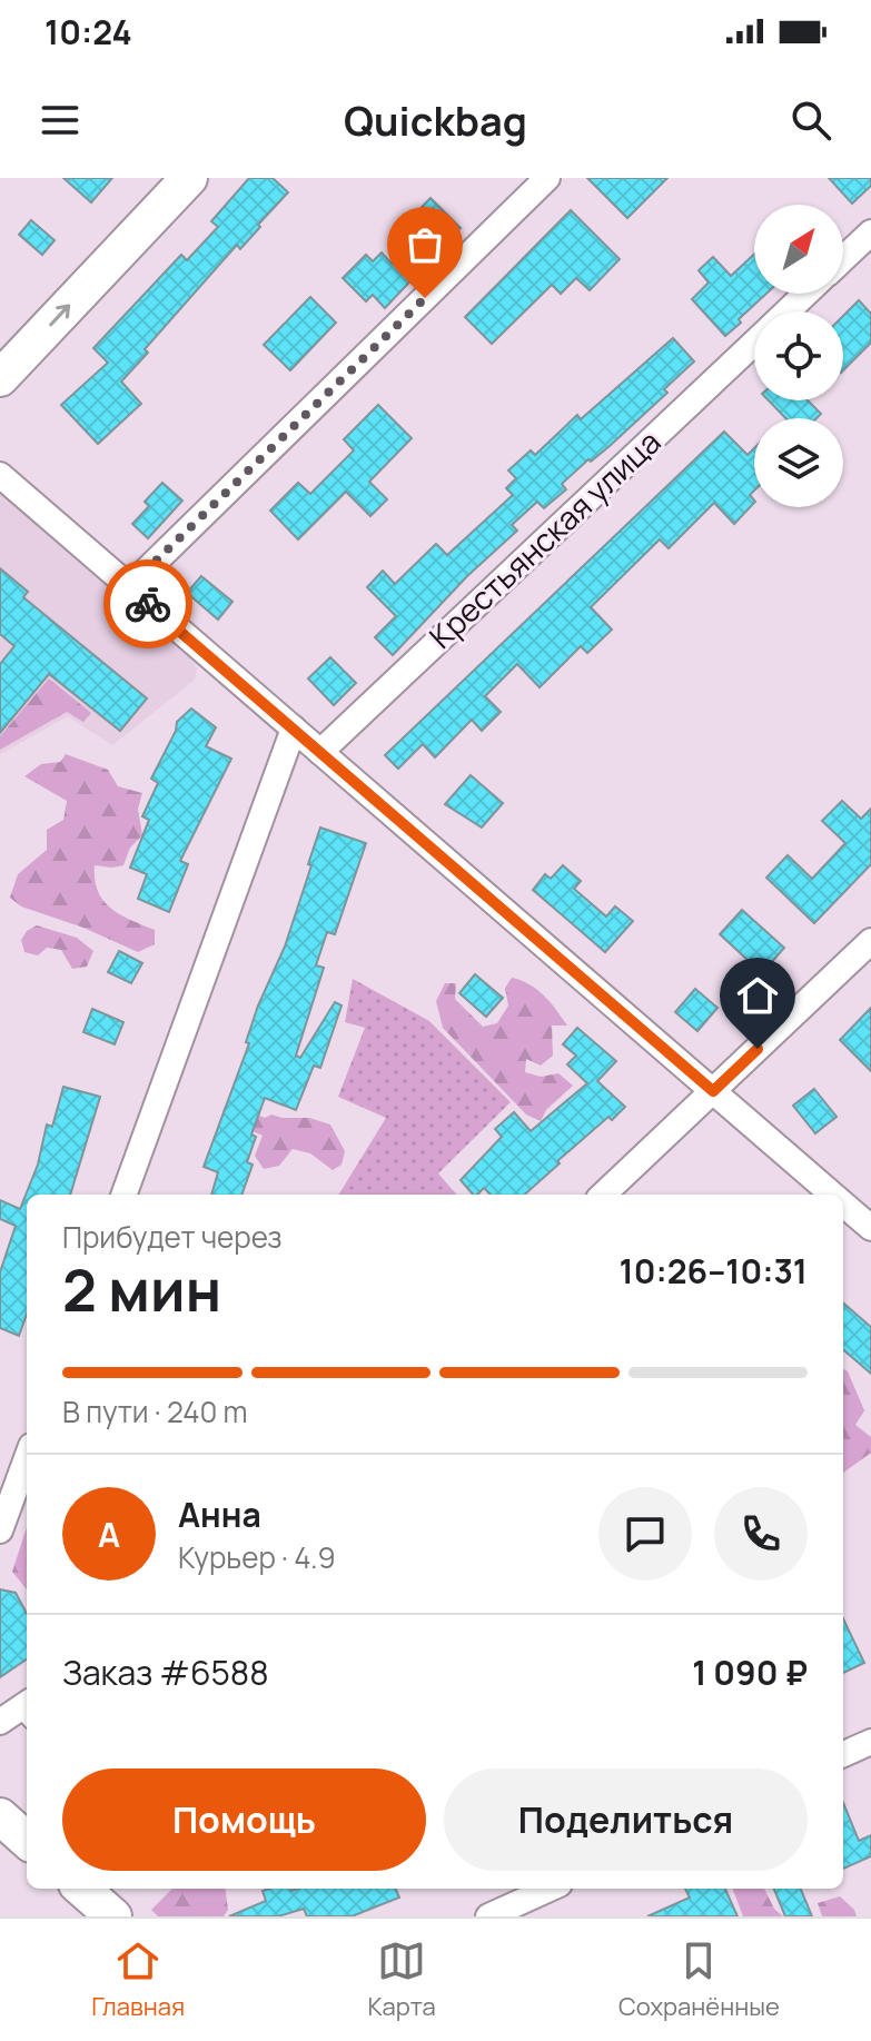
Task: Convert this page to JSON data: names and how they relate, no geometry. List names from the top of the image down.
{
  "streets": {
    "street": ["Крестьянская улица"]
  },
  "north": "top right",
  "page": {
    "status": "10:24",
    "header": "Quickbag",
    "heading": ["2 мин", "Прибудет через", "10:26–10:31"],
    "panel": [
      "Анна",
      "Курьер · 4.9",
      "Заказ #6588",
      "1 090 ₽"
    ],
    "bar": "В пути · 240 m",
    "round": "А",
    "buttons": ["Помощь", "Поделиться"],
    "tabs": ["Главная", "Карта", "Сохранённые"]
  }
}
